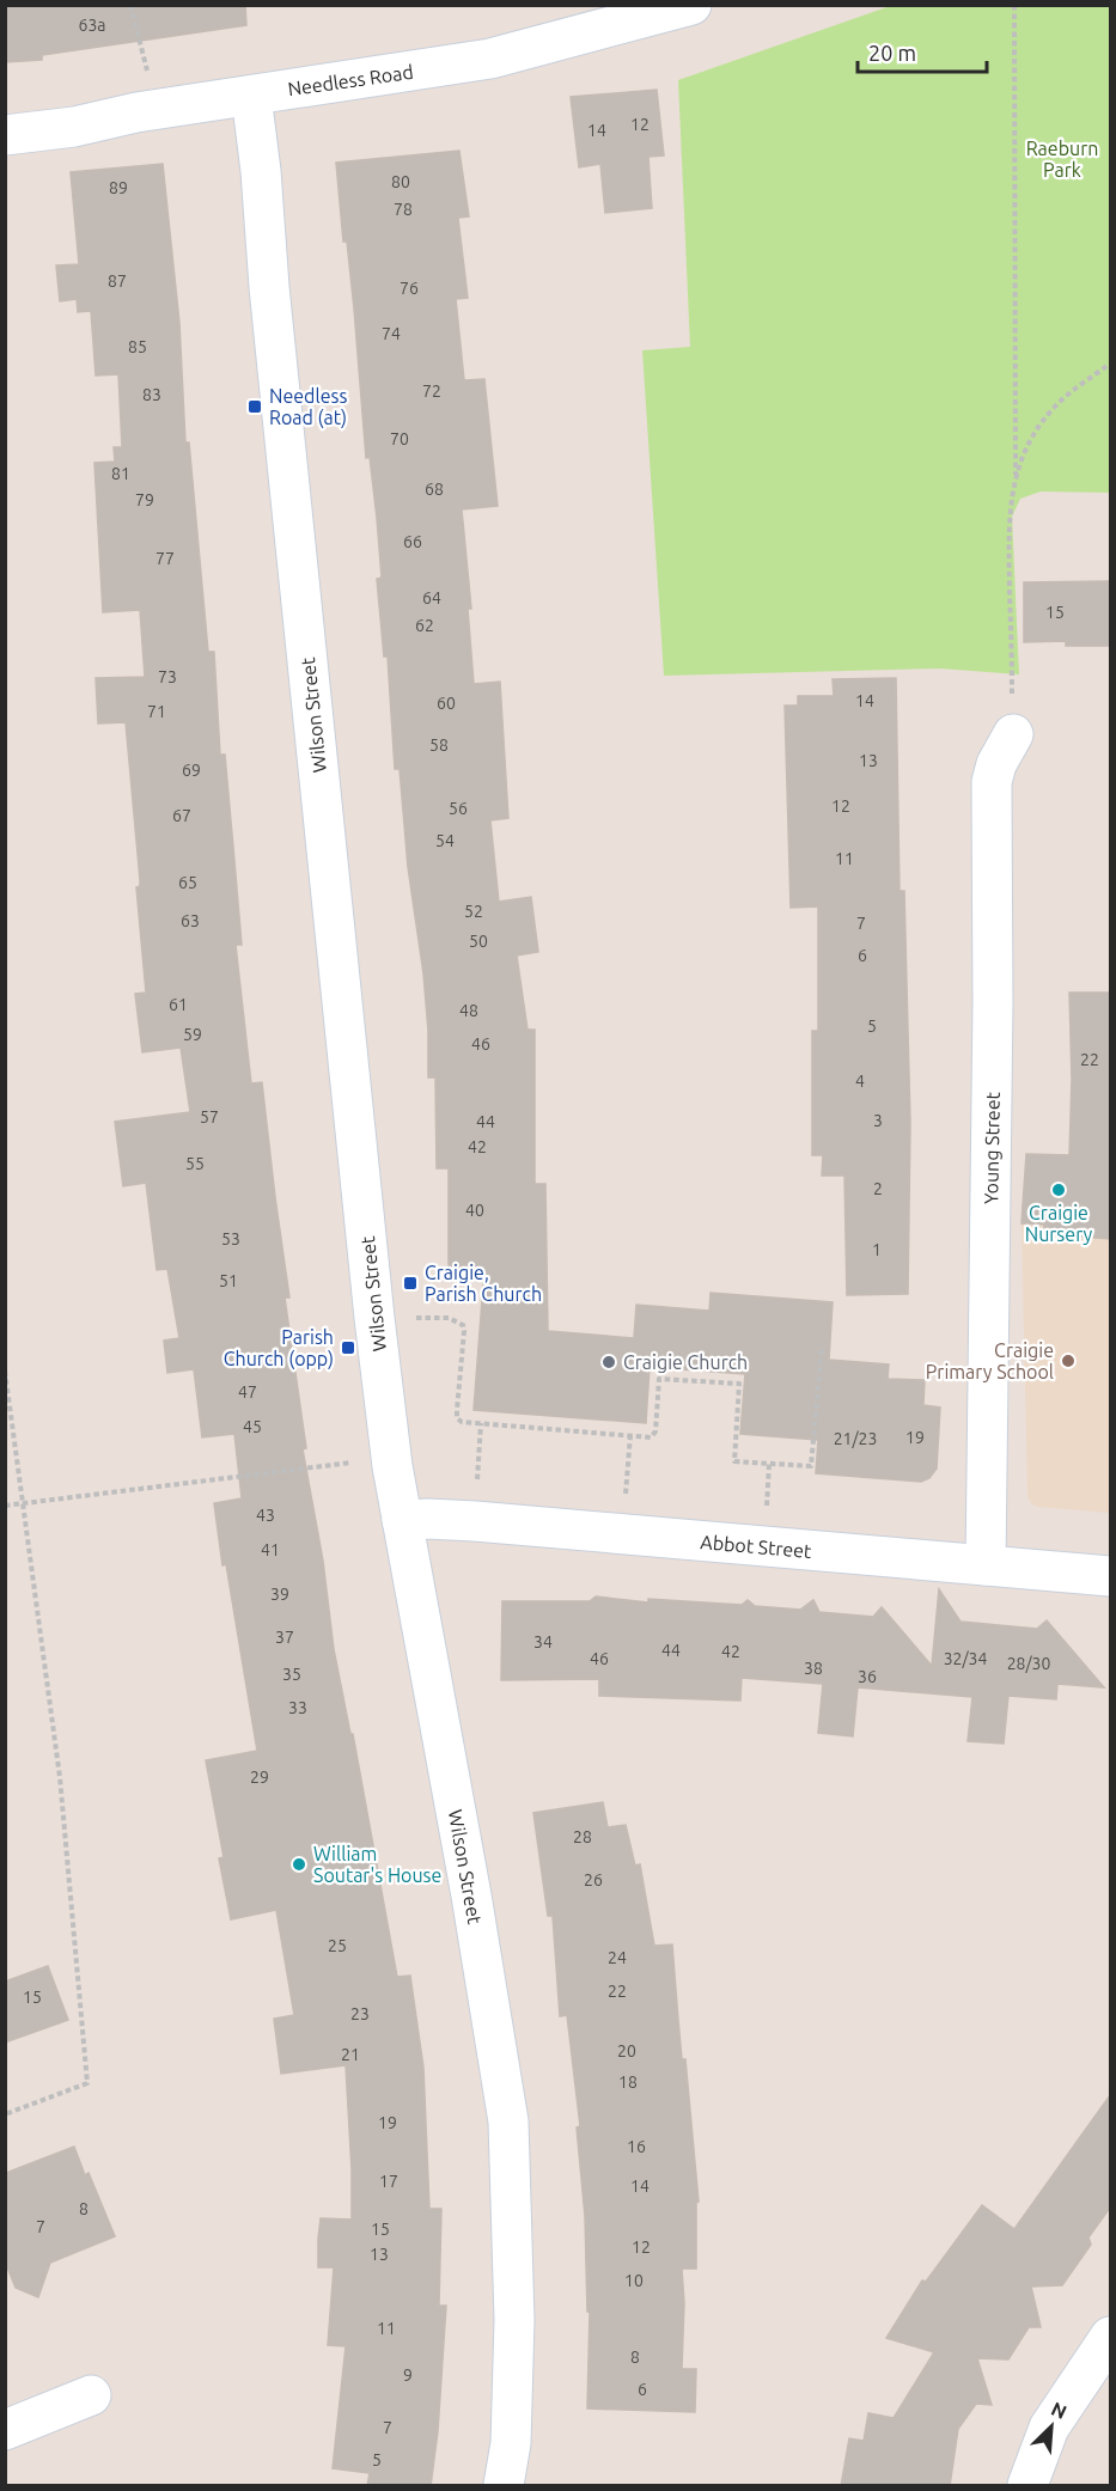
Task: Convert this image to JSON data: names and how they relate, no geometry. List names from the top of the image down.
{
  "streets": {
    "street": [
      "Needless Road",
      "Wilson Street",
      "Young Street",
      "Abbot Street"
    ]
  },
  "crossings": [
    ["Needless Road", "Wilson Street"],
    ["Wilson Street", "Abbot Street"],
    ["Young Street", "Abbot Street"]
  ],
  "parks": ["Raeburn Park"],
  "places": {
    "transit": ["Needless Road (at)", "Craigie, Parish Church", "Parish Church (opp)"],
    "other": [
      "Craigie Nursery",
      "Craigie Primary School",
      "Craigie Church",
      "William Soutar's House"
    ]
  },
  "house_numbers": [
    "63a",
    "12",
    "14",
    "80",
    "89",
    "78",
    "87",
    "76",
    "74",
    "85",
    "72",
    "83",
    "70",
    "81",
    "68",
    "79",
    "66",
    "77",
    "64",
    "15",
    "62",
    "73",
    "14",
    "60",
    "71",
    "58",
    "13",
    "69",
    "12",
    "56",
    "67",
    "54",
    "11",
    "65",
    "52",
    "63",
    "7",
    "50",
    "6",
    "61",
    "48",
    "5",
    "59",
    "46",
    "22",
    "4",
    "57",
    "3",
    "44",
    "42",
    "55",
    "2",
    "40",
    "53",
    "1",
    "51",
    "47",
    "45",
    "19",
    "21/23",
    "43",
    "41",
    "39",
    "37",
    "34",
    "44",
    "42",
    "46",
    "32/34",
    "28/30",
    "38",
    "35",
    "36",
    "33",
    "29",
    "28",
    "26",
    "25",
    "24",
    "22",
    "15",
    "23",
    "20",
    "21",
    "18",
    "19",
    "16",
    "17",
    "14",
    "8",
    "7",
    "15",
    "12",
    "13",
    "10",
    "11",
    "8",
    "9",
    "6",
    "7",
    "5"
  ],
  "scale_bar": "20 m",
  "north": "top right"
}
